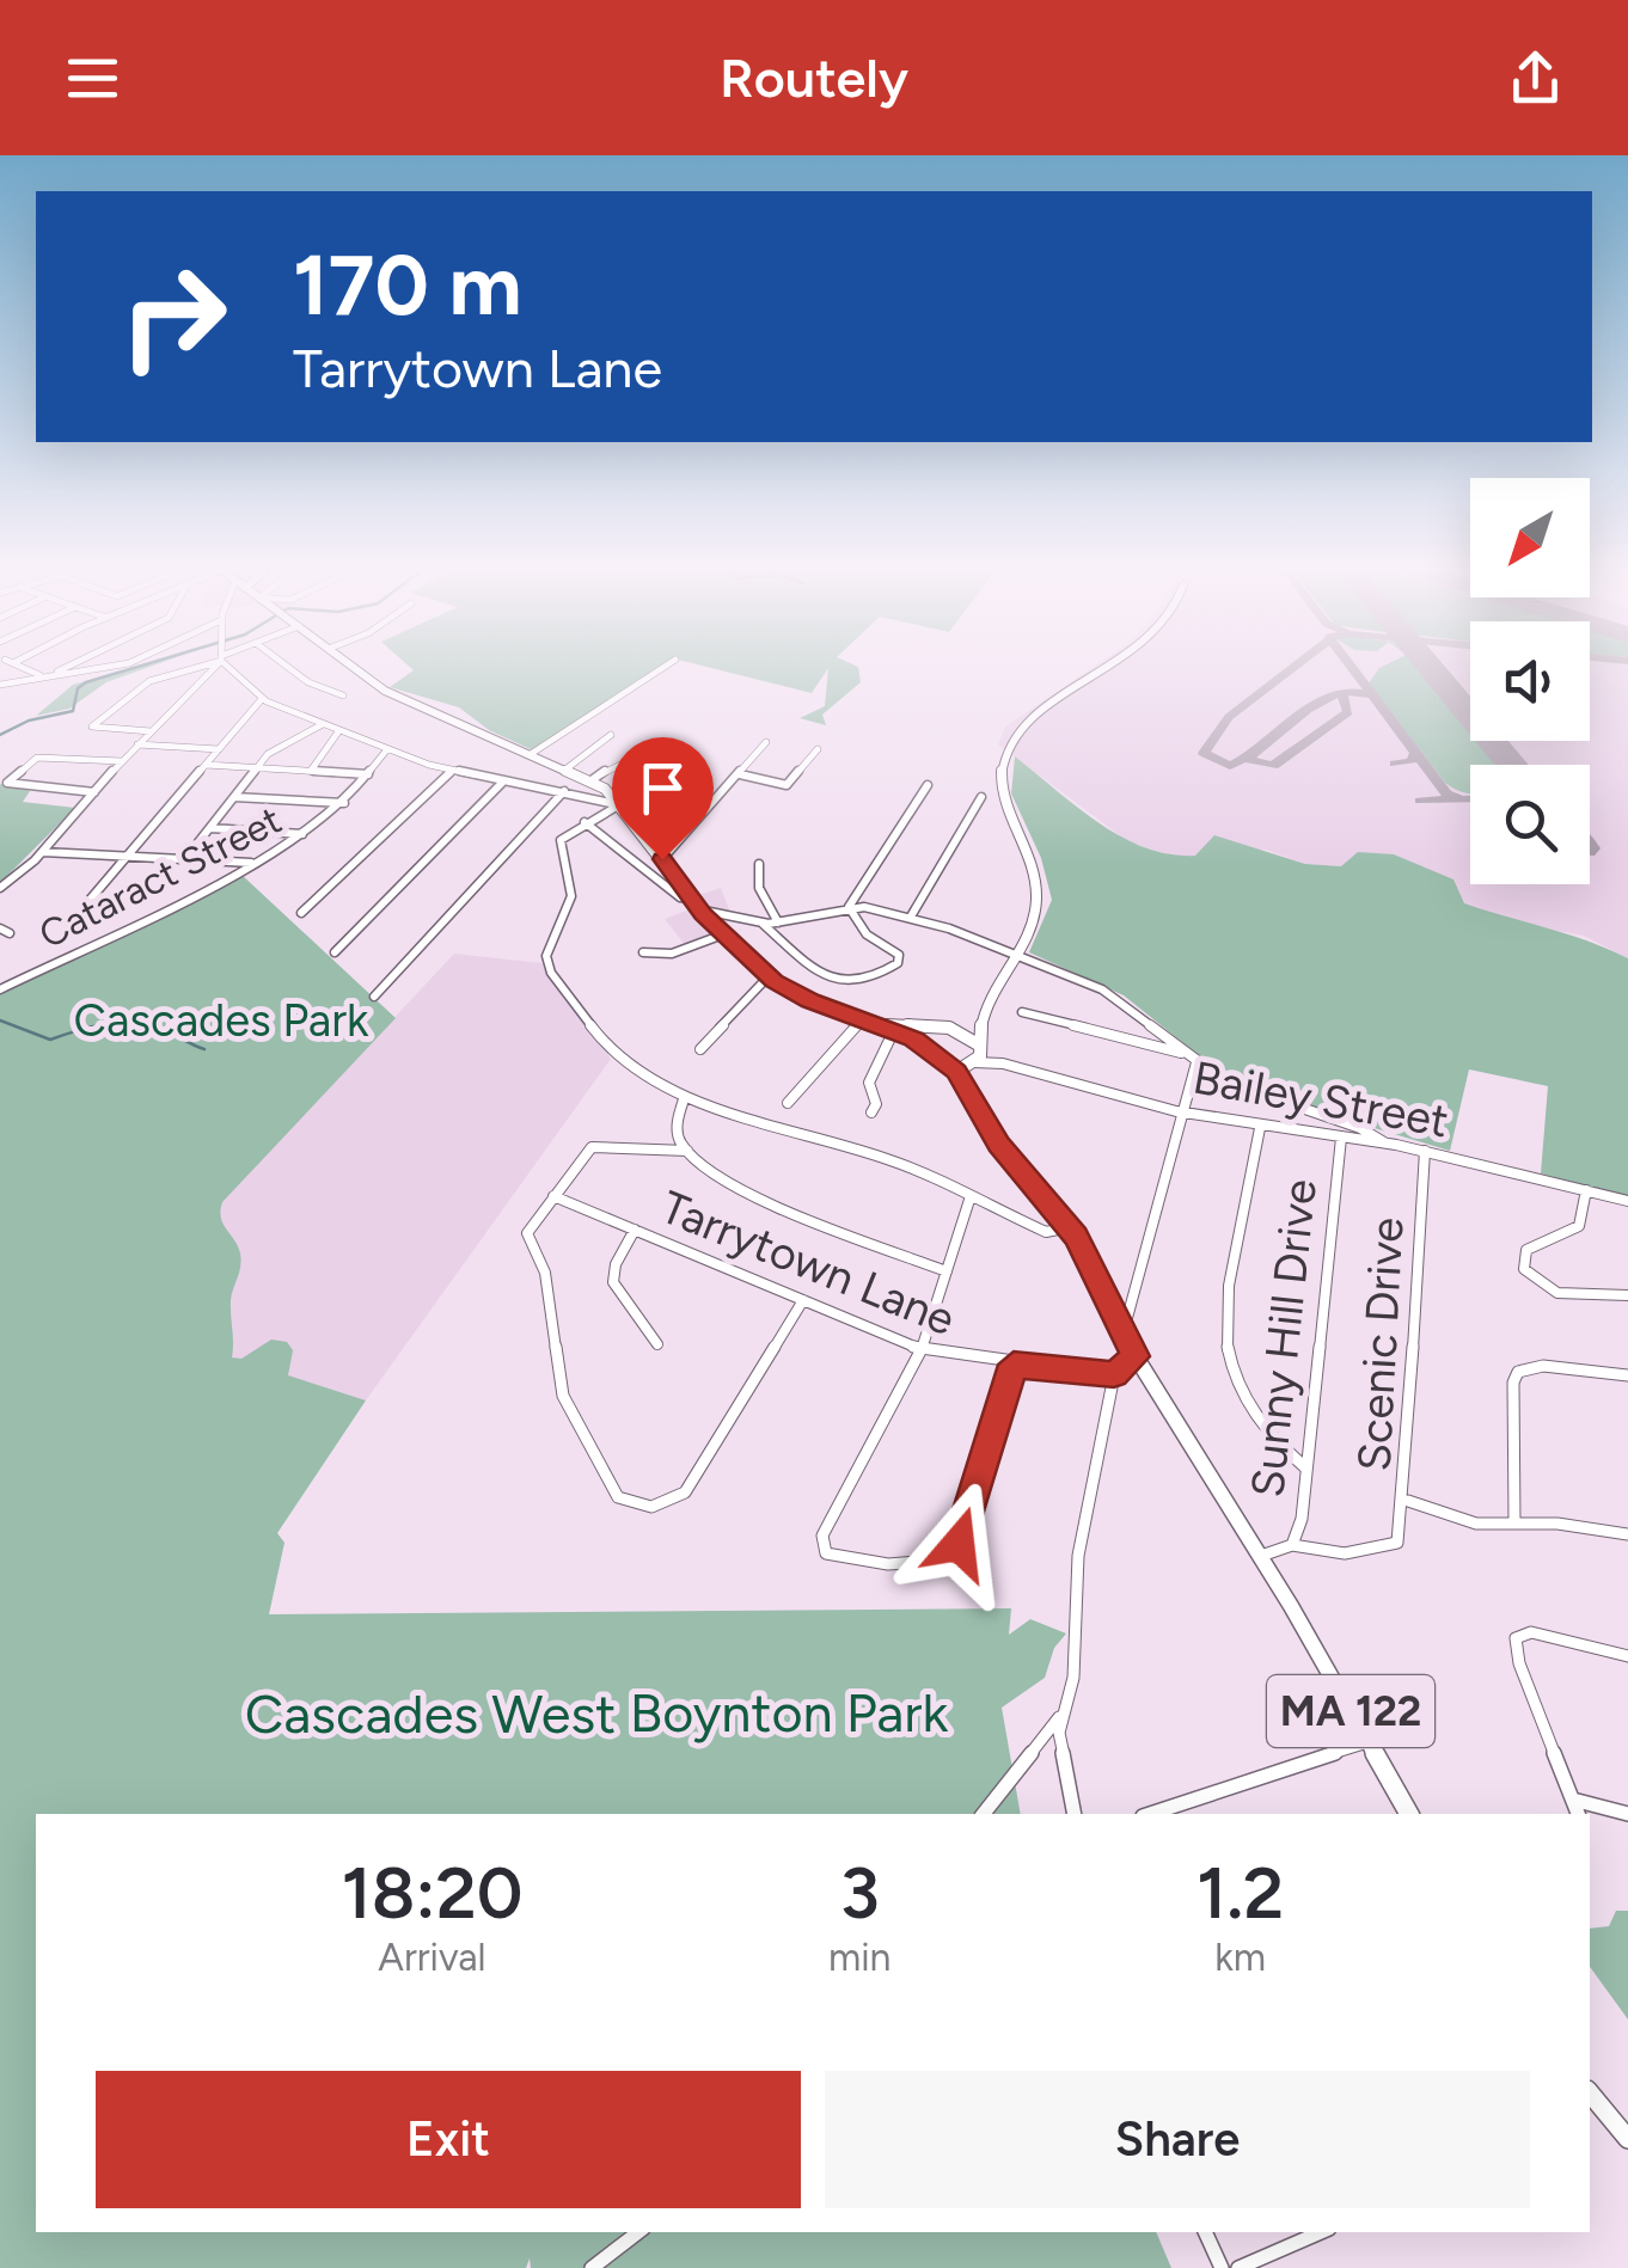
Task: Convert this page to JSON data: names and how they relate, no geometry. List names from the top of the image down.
{
  "streets": {
    "main road": ["Bailey Street", "MA 122"],
    "street": [
      "Cataract Street",
      "Tarrytown Lane",
      "Sunny Hill Drive",
      "Scenic Drive"
    ]
  },
  "crossings": [
    ["Bailey Street", "Sunny Hill Drive"],
    ["Bailey Street", "Scenic Drive"],
    ["Bailey Street", "MA 122"],
    ["Sunny Hill Drive", "Scenic Drive"]
  ],
  "parks": ["Cascades Park", "Boynton Park", "Cascades West"],
  "north": "bottom left",
  "page": {
    "header": "Routely",
    "turn": ["170 m", "Tarrytown Lane"],
    "eta": [
      "18:20",
      "Arrival",
      "3",
      "min",
      "1.2",
      "km"
    ],
    "buttons": ["Exit", "Share"]
  }
}
